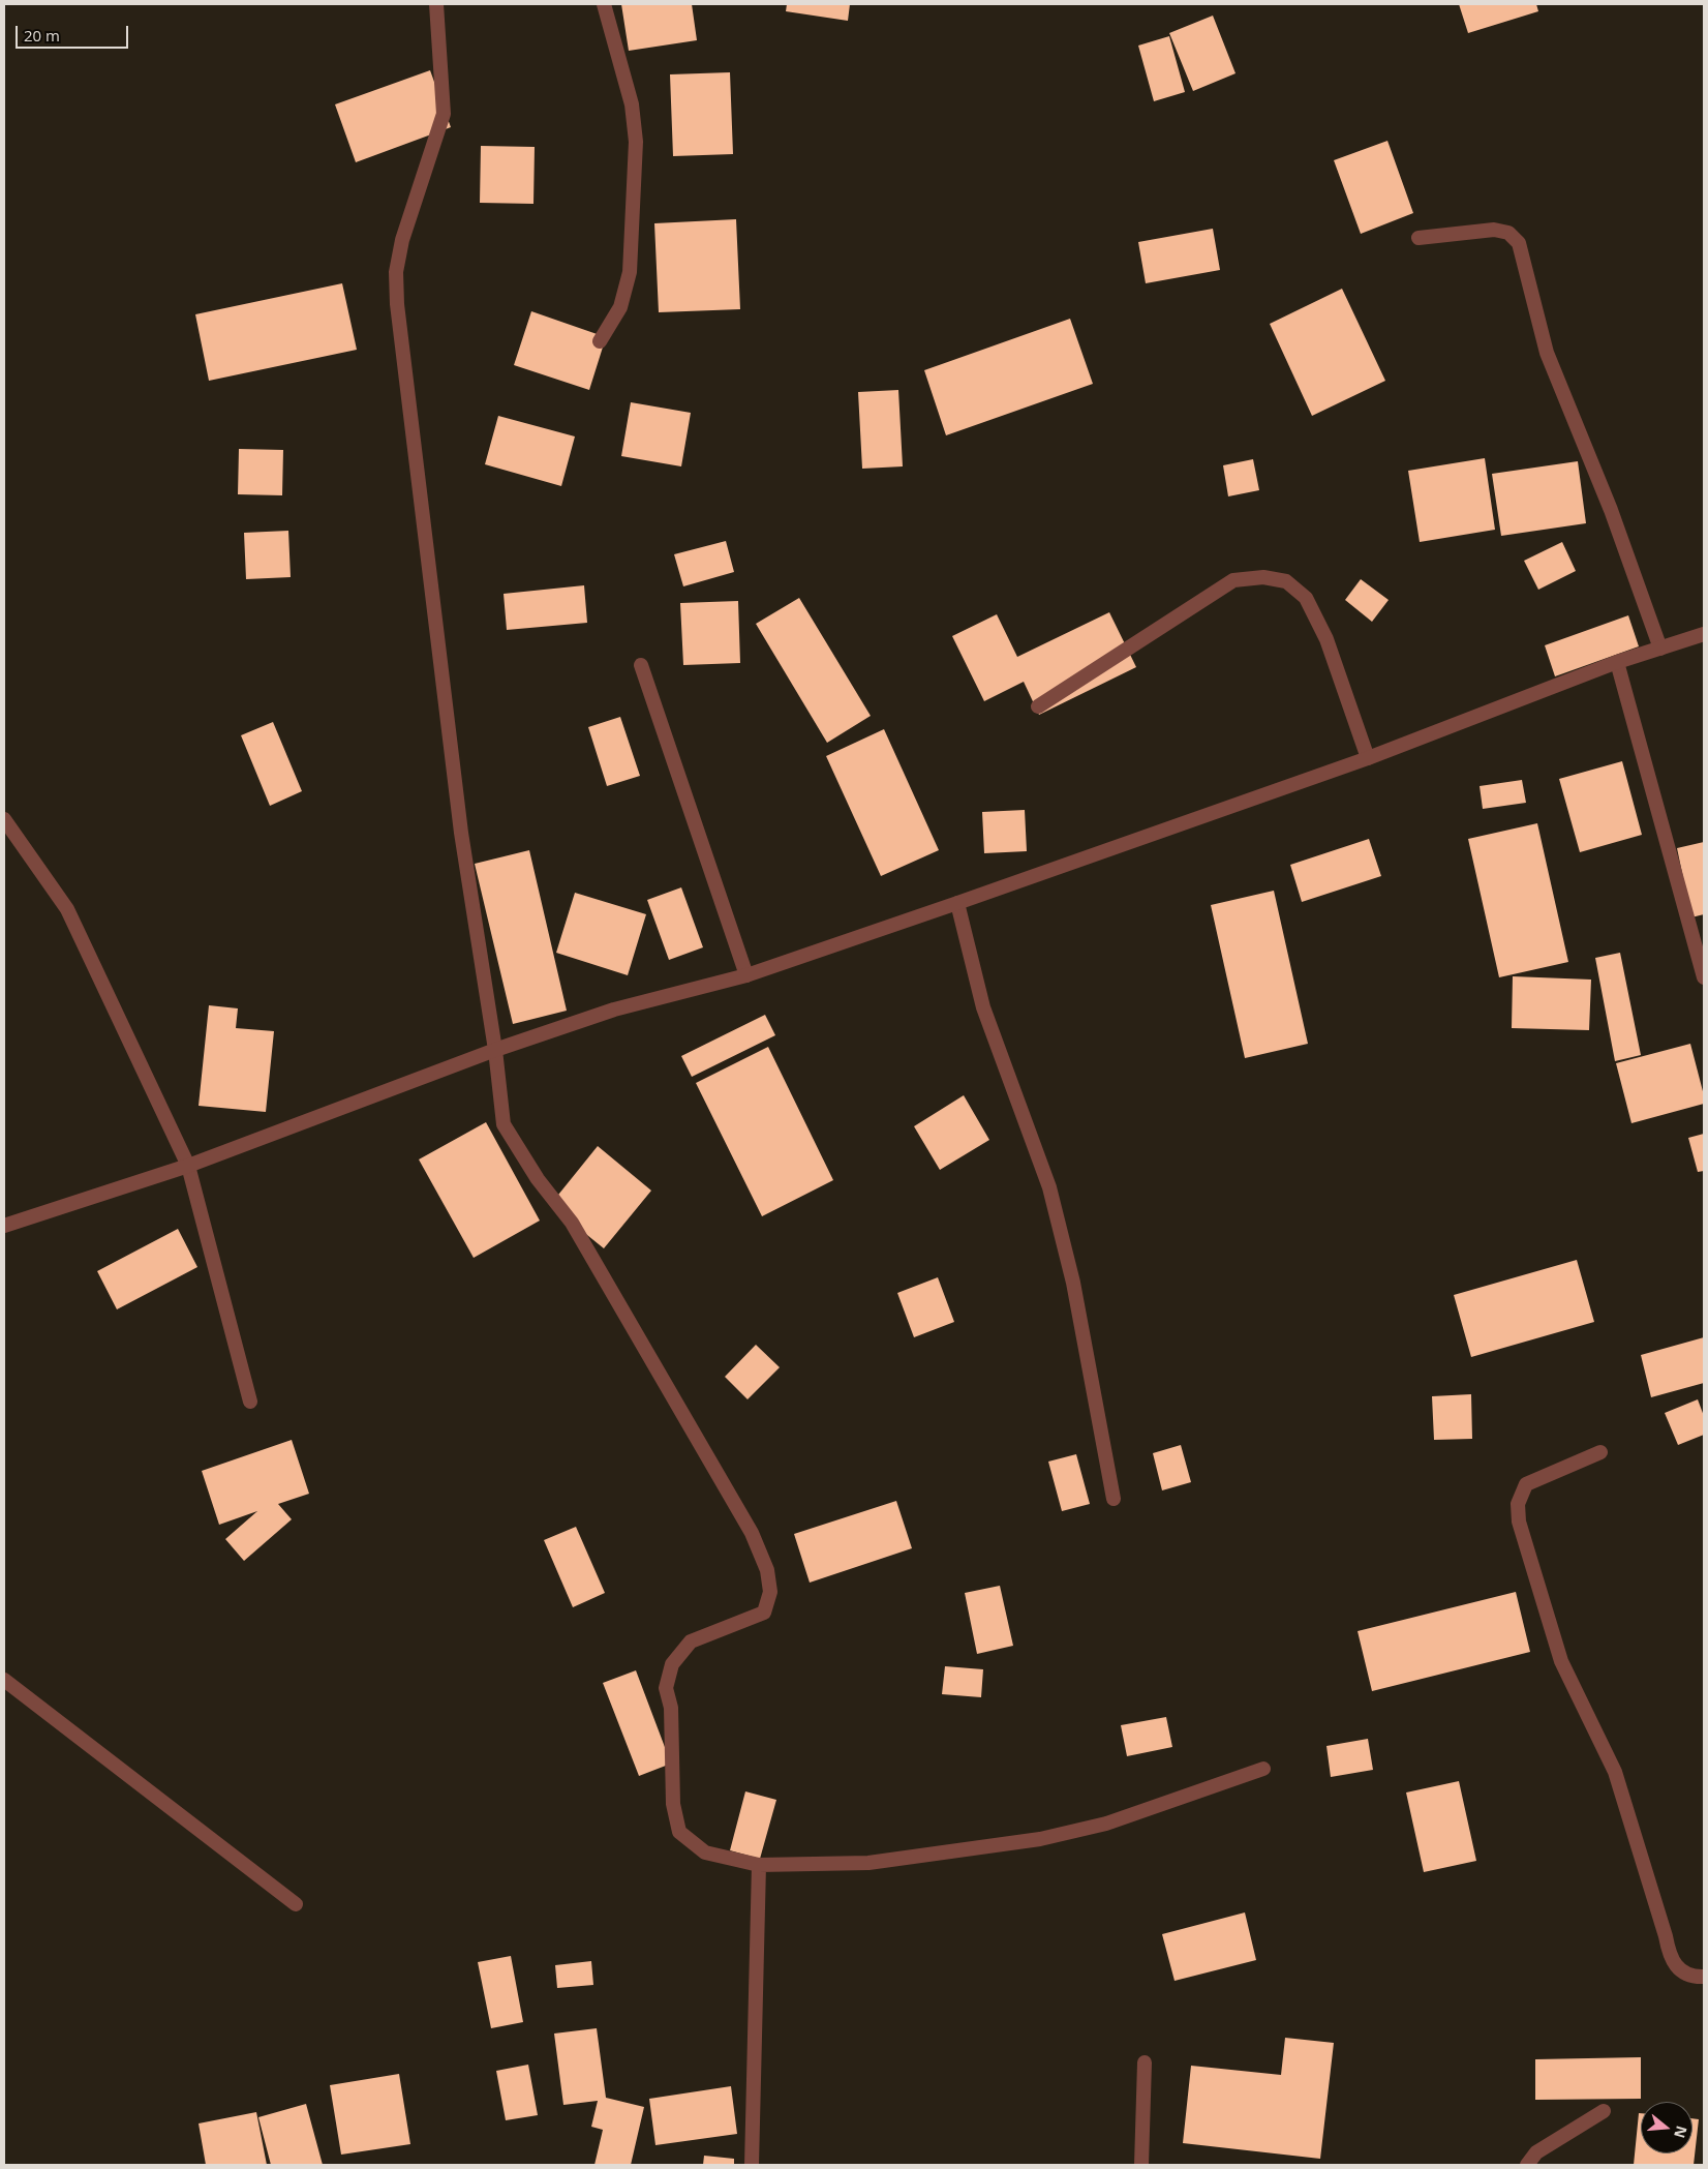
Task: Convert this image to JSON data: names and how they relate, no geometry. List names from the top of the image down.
{
  "scale_bar": "20 m",
  "north": "right"
}
